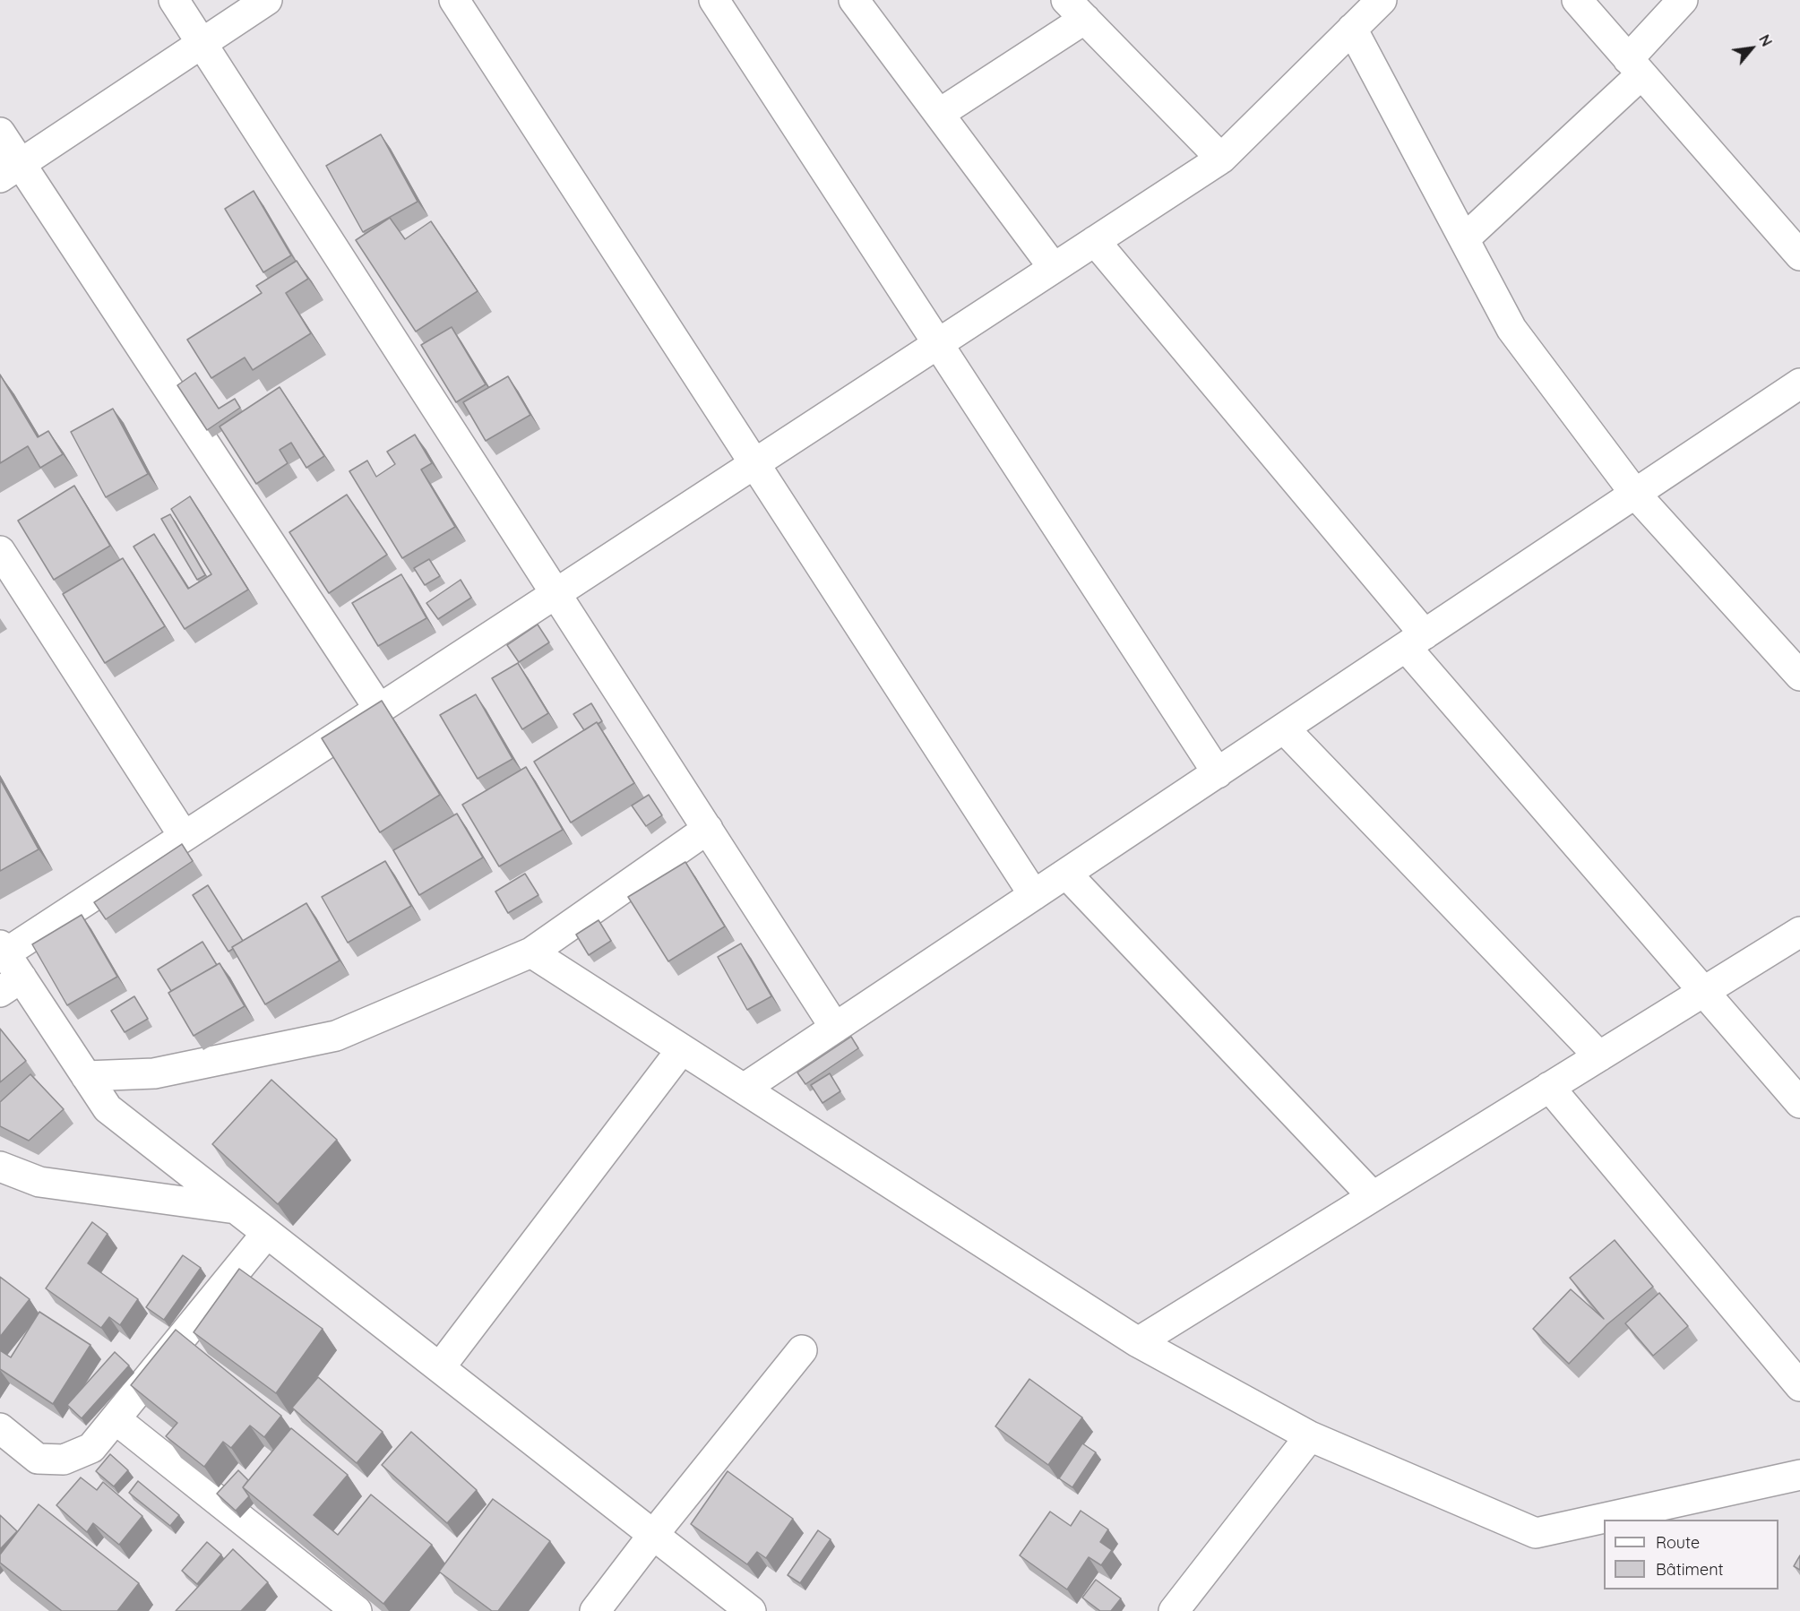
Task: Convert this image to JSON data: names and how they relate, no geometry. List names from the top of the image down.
{
  "legend": ["Route", "Bâtiment"],
  "north": "top right"
}
